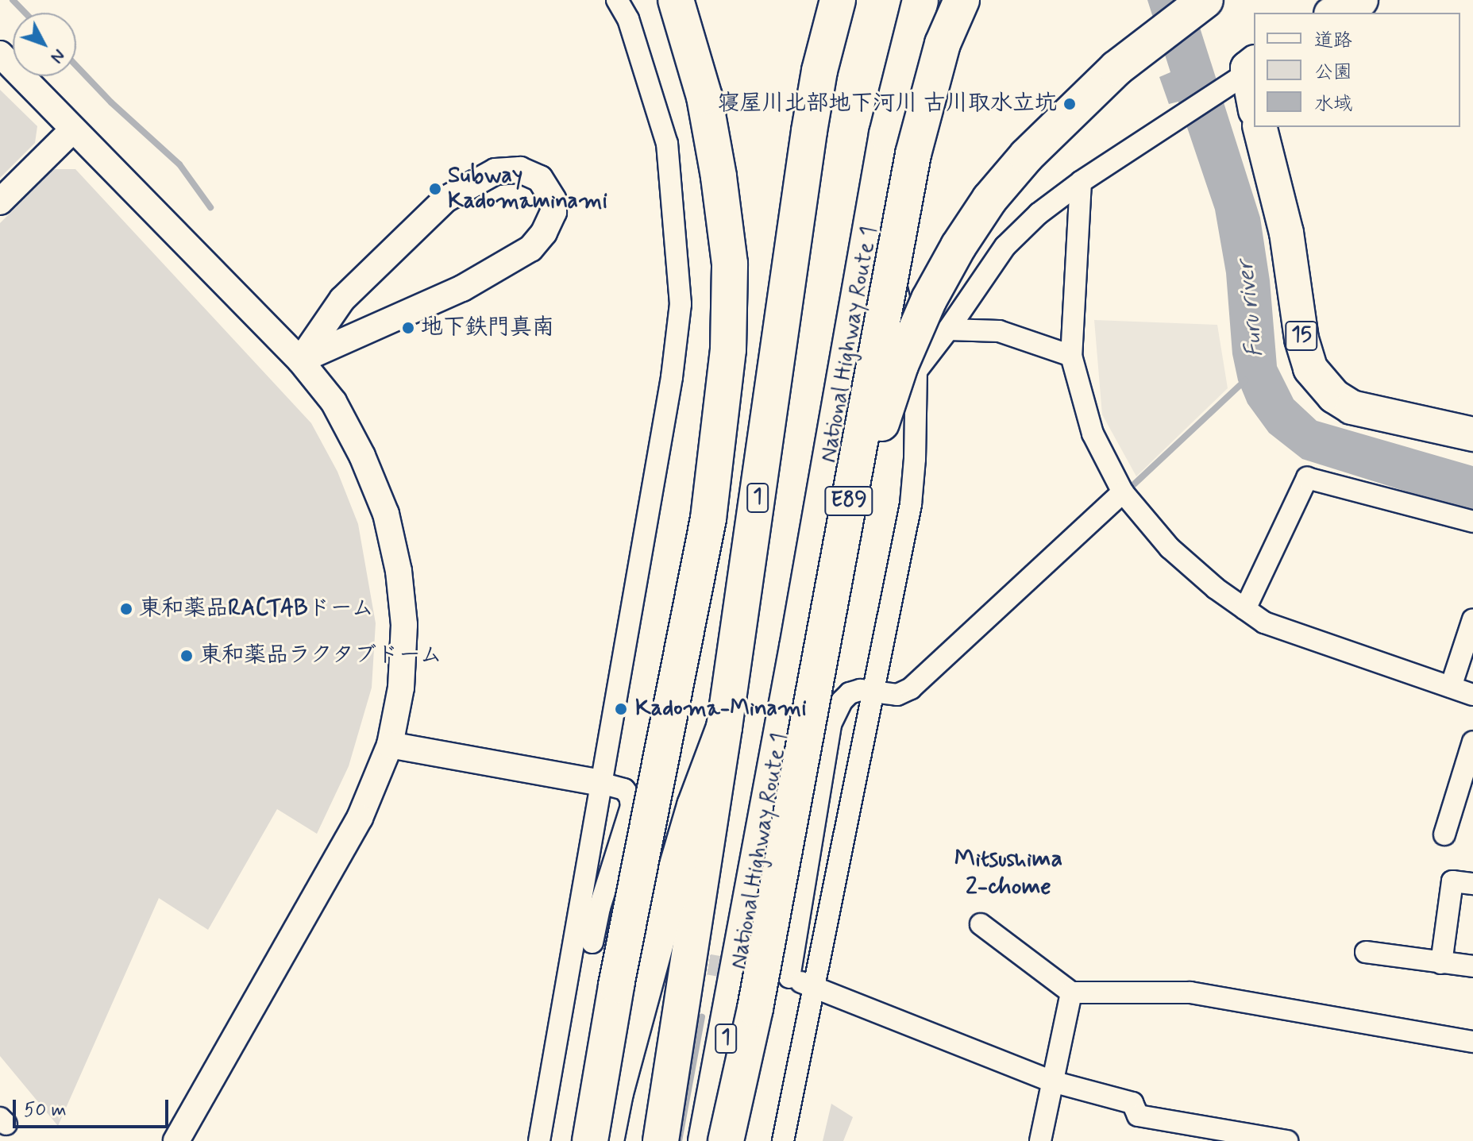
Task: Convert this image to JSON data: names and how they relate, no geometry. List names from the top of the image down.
{
  "streets": {
    "highway": ["National Highway Route 1", "1", "E89"],
    "main road": ["15"]
  },
  "districts": ["Mitsushima 2-chome"],
  "water": ["Furu river"],
  "places": [
    "寝屋川北部地下河川 古川取水立坑",
    "Subway Kadomaminami",
    "地下鉄門真南",
    "東和薬品RACTABドーム",
    "東和薬品ラクタブドーム",
    "Kadoma-Minami"
  ],
  "legend": ["道路", "公園", "水域"],
  "scale_bar": "50 m",
  "north": "bottom right"
}
